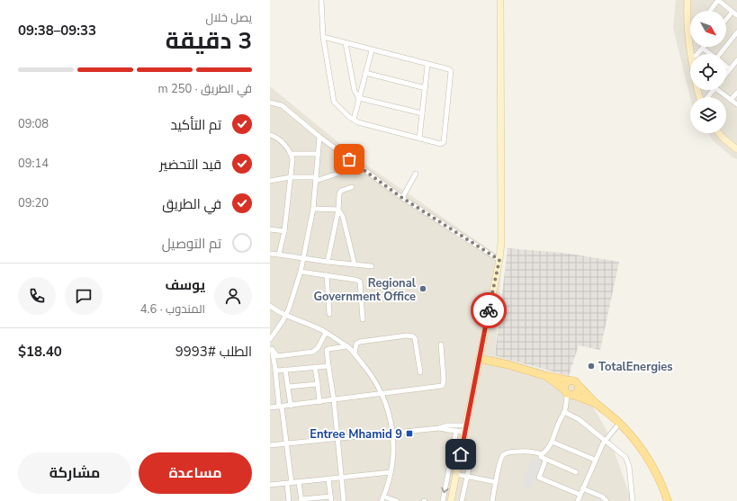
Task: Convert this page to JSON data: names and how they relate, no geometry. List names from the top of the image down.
{
  "places": {
    "other": ["Regional Government Office", "TotalEnergies"],
    "transit": ["Entree Mhamid 9"]
  },
  "north": "bottom right",
  "page": {
    "heading": ["3 دقيقة", "يصل خلال", "09:33–09:38"],
    "panel": [
      "يوسف",
      "المندوب · 4.6",
      "الطلب #9993",
      "$18.40"
    ],
    "bar": "في الطريق · 250 m",
    "list": [
      ["تم التأكيد", "09:08"],
      ["قيد التحضير", "09:14"],
      ["في الطريق", "09:20"],
      "تم التوصيل"
    ],
    "buttons": ["مساعدة", "مشاركة"]
  }
}
